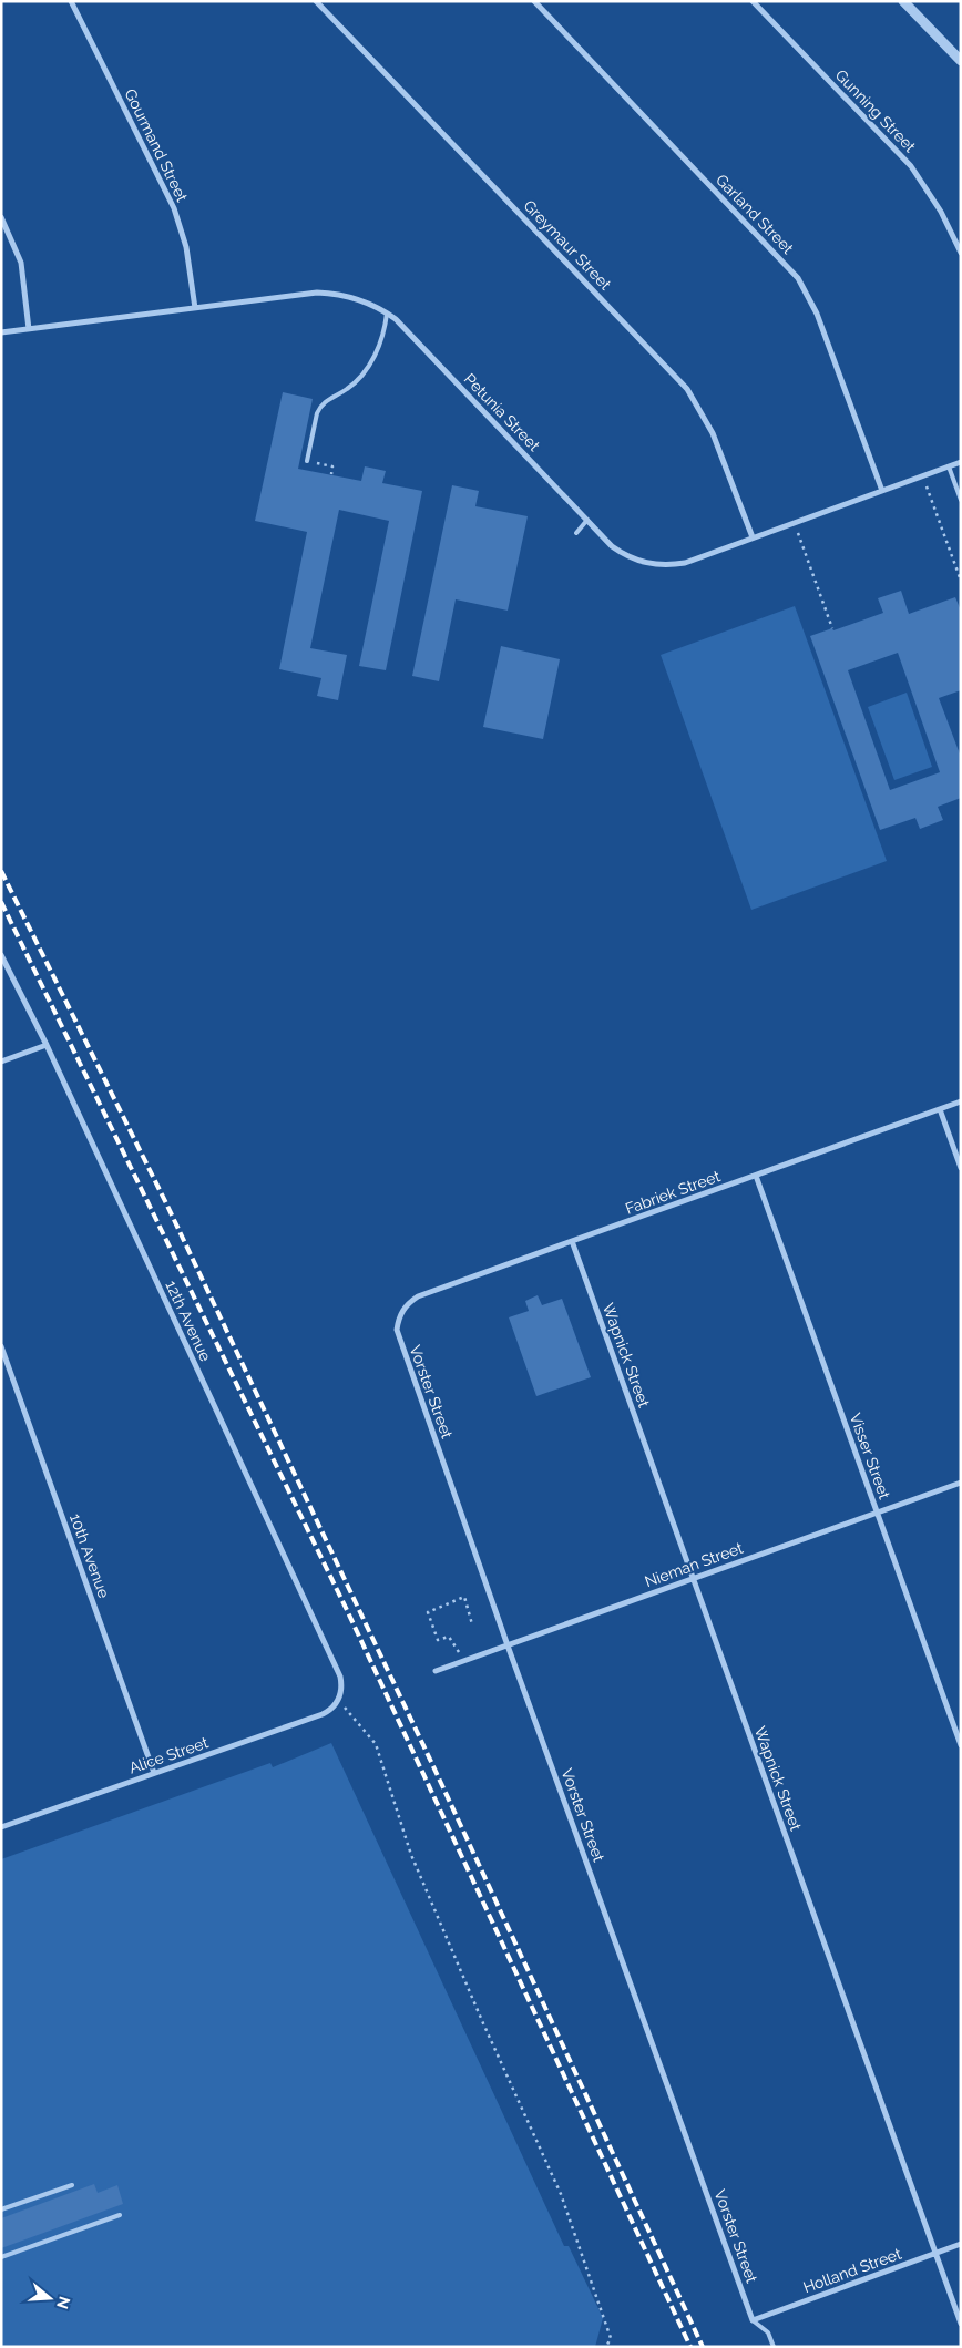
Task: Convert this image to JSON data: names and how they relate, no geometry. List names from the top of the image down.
{
  "streets": {
    "street": [
      "Gunning Street",
      "Gourmand Street",
      "Garland Street",
      "Greymaur Street",
      "Petunia Street",
      "Fabriek Street",
      "12th Avenue",
      "Wapnick Street",
      "Vorster Street",
      "Visser Street",
      "10th Avenue",
      "Nieman Street",
      "Alice Street",
      "Holland Street"
    ]
  },
  "crossings": [
    ["Gourmand Street", "Petunia Street"],
    ["Garland Street", "Petunia Street"],
    ["Greymaur Street", "Petunia Street"],
    ["Fabriek Street", "Wapnick Street"],
    ["Fabriek Street", "Vorster Street"],
    ["Fabriek Street", "Visser Street"],
    ["12th Avenue", "Alice Street"],
    ["Wapnick Street", "Nieman Street"],
    ["Wapnick Street", "Holland Street"],
    ["Vorster Street", "Nieman Street"],
    ["Vorster Street", "Holland Street"],
    ["Visser Street", "Nieman Street"],
    ["10th Avenue", "Alice Street"]
  ],
  "north": "right"
}
